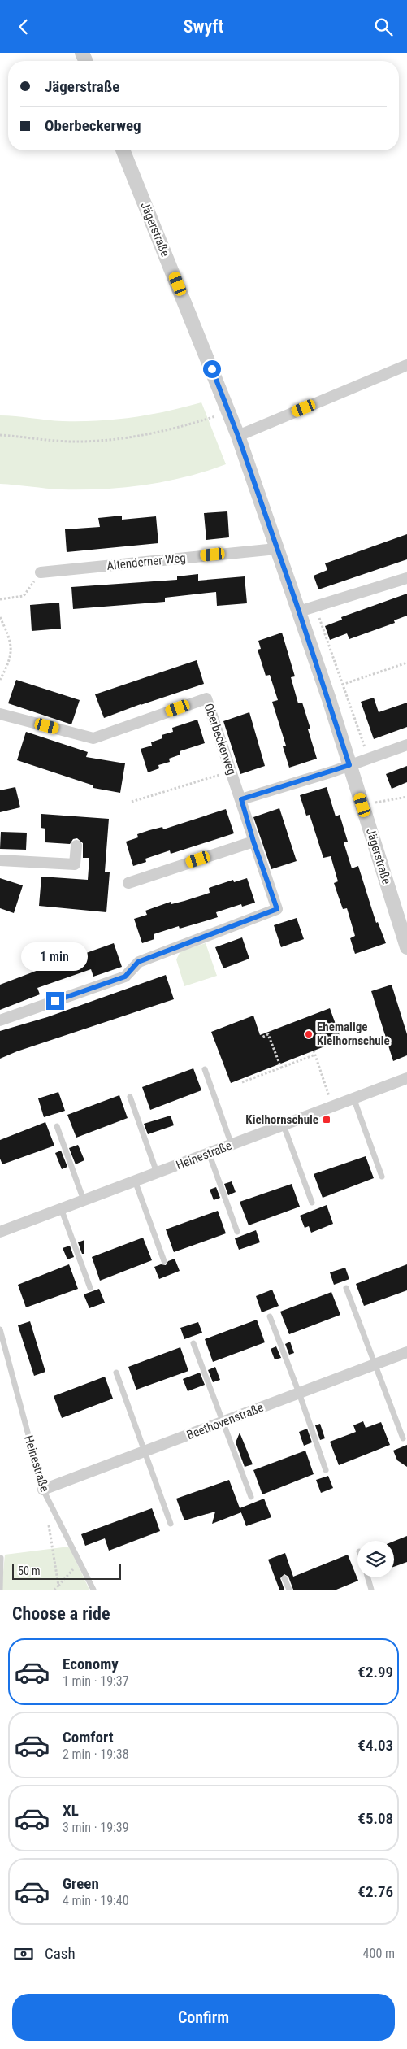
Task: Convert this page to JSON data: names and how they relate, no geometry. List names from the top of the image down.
{
  "streets": {
    "street": [
      "Jägerstraße",
      "Altenderner Weg",
      "Oberbeckerweg",
      "Heinestraße",
      "Beethovenstraße"
    ]
  },
  "crossings": [
    ["Jägerstraße", "Altenderner Weg"],
    ["Heinestraße", "Beethovenstraße"]
  ],
  "places": {
    "other": ["Ehemalige Kielhornschule"],
    "transit": ["Kielhornschule"]
  },
  "scale_bar": "50 m",
  "page": {
    "header": "Swyft",
    "banner": ["Jägerstraße", "Oberbeckerweg"],
    "bubble": "1 min",
    "scale": "50 m",
    "heading": "Choose a ride",
    "list": [
      {
        "name": "Economy",
        "note": "1 min · 19:37",
        "value": "€2.99"
      },
      {
        "name": "Comfort",
        "note": "2 min · 19:38",
        "value": "€4.03"
      },
      {
        "name": "XL",
        "note": "3 min · 19:39",
        "value": "€5.08"
      },
      {
        "name": "Green",
        "note": "4 min · 19:40",
        "value": "€2.76"
      }
    ],
    "pay": ["Cash", "400 m"],
    "buttons": "Confirm"
  }
}
